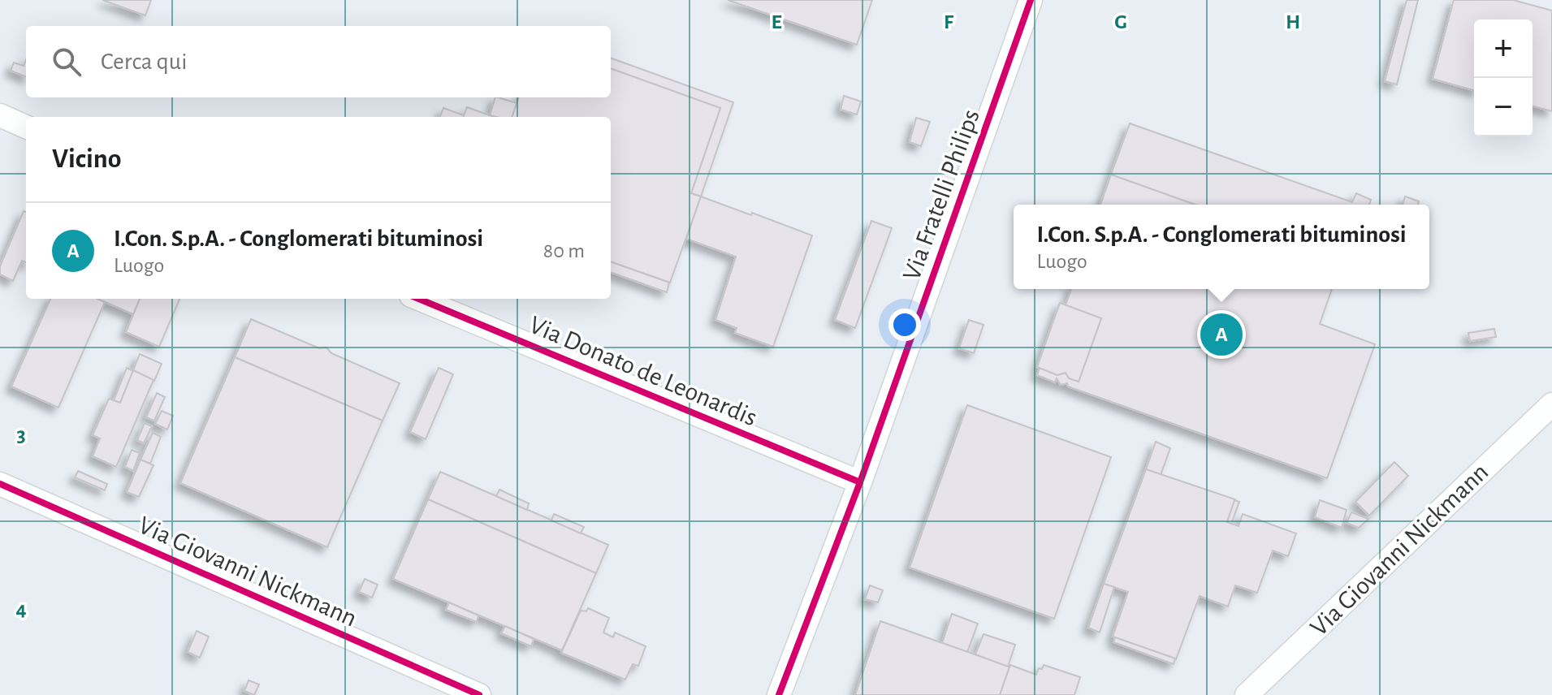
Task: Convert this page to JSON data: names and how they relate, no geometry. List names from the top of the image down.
{
  "streets": {
    "street": ["Via Fratelli Philips", "Via Donato de Leonardis", "Via Giovanni Nickmann"]
  },
  "crossings": [
    ["Via Fratelli Philips", "Via Donato de Leonardis"]
  ],
  "page": {
    "map_buttons": ["+", "−"],
    "search": "Cerca qui",
    "heading": "Vicino",
    "list": [
      {
        "mark": "A",
        "name": "I.Con. S.p.A. - Conglomerati bituminosi",
        "note": "Luogo",
        "value": "80 m"
      }
    ],
    "popup": ["I.Con. S.p.A. - Conglomerati bituminosi", "Luogo"],
    "pins": "A"
  },
  "grid": {
    "columns": [
      "E",
      "F",
      "G",
      "H"
    ],
    "rows": ["3", "4"]
  }
}
